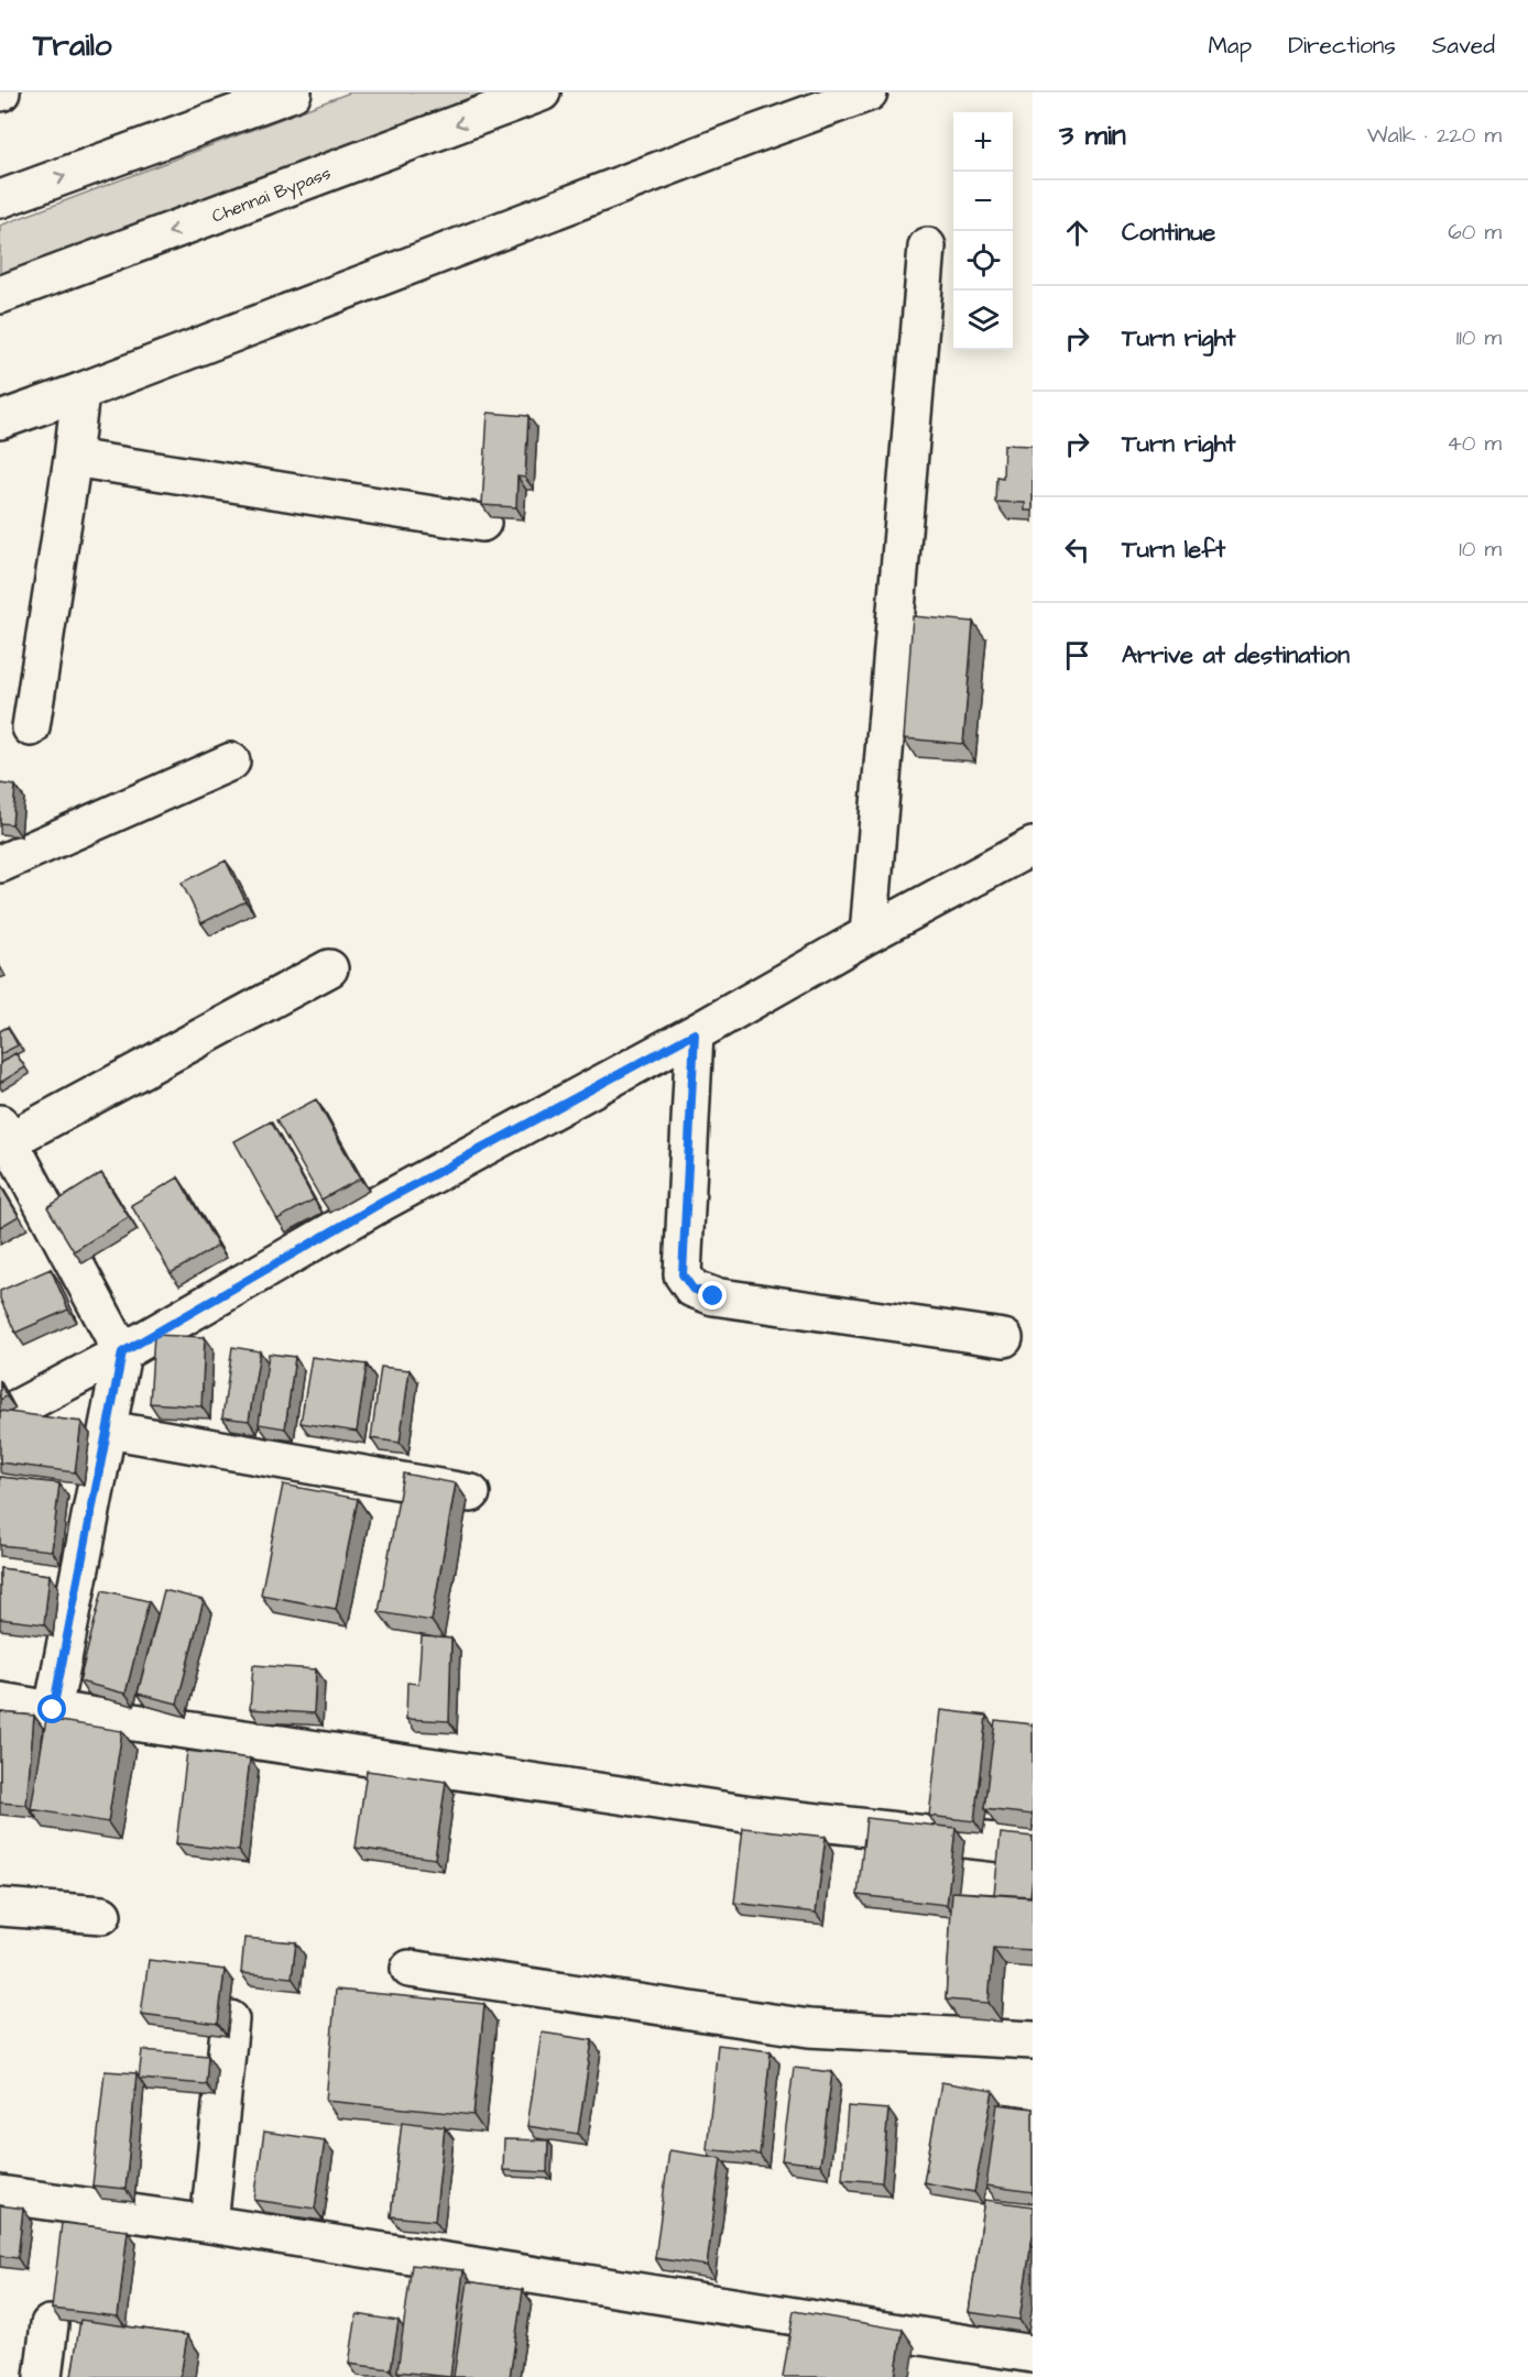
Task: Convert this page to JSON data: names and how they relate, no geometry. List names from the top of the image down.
{
  "streets": {
    "main road": ["Chennai Bypass"]
  },
  "page": {
    "header": "Trailo",
    "nav": ["Map", "Directions", "Saved"],
    "heading": ["3 min", "Walk · 220 m"],
    "map_buttons": ["+", "−"],
    "list": [
      ["Continue", "60 m"],
      ["Turn right", "110 m"],
      ["Turn right", "40 m"],
      ["Turn left", "10 m"],
      "Arrive at destination"
    ]
  }
}
